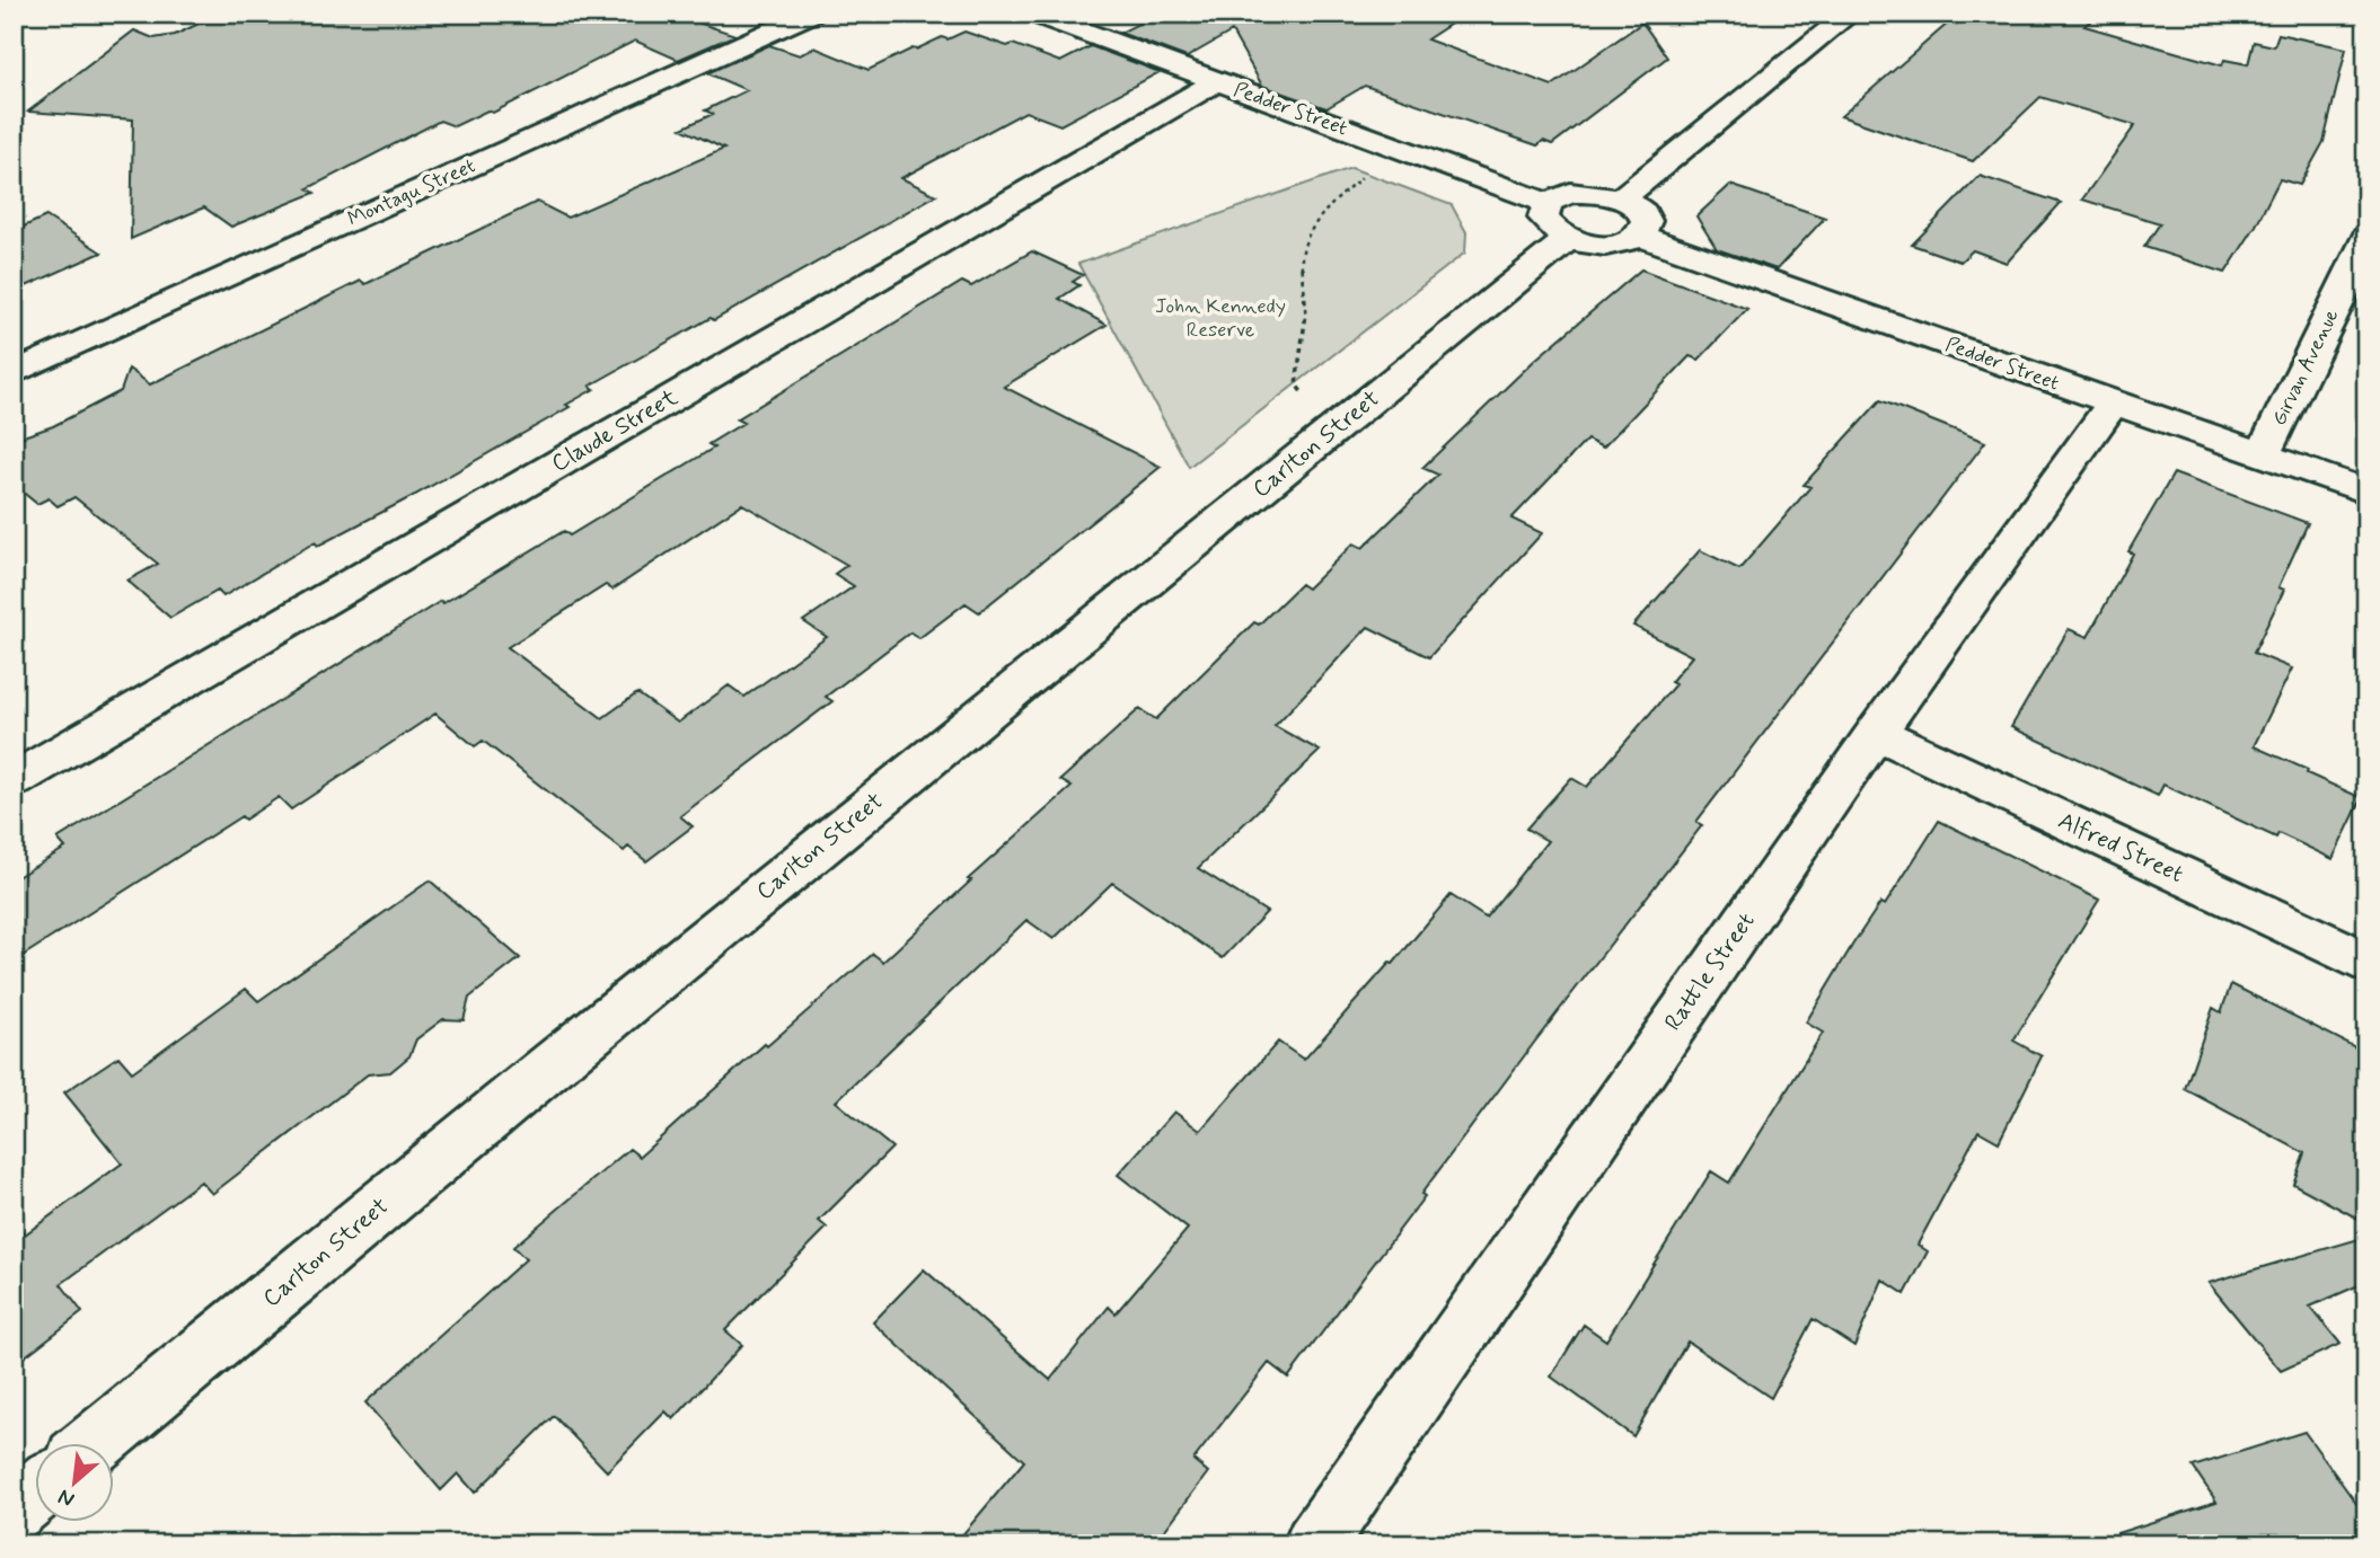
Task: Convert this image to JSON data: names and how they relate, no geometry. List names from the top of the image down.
{
  "streets": {
    "street": [
      "Pedder Street",
      "Montagu Street",
      "Girvan Avenue",
      "Claude Street",
      "Carlton Street",
      "Alfred Street",
      "Rattle Street"
    ]
  },
  "crossings": [
    ["Pedder Street", "Girvan Avenue"],
    ["Pedder Street", "Claude Street"],
    ["Pedder Street", "Carlton Street"],
    ["Pedder Street", "Rattle Street"],
    ["Alfred Street", "Rattle Street"]
  ],
  "parks": ["John Kennedy Reserve"],
  "north": "bottom left"
}
